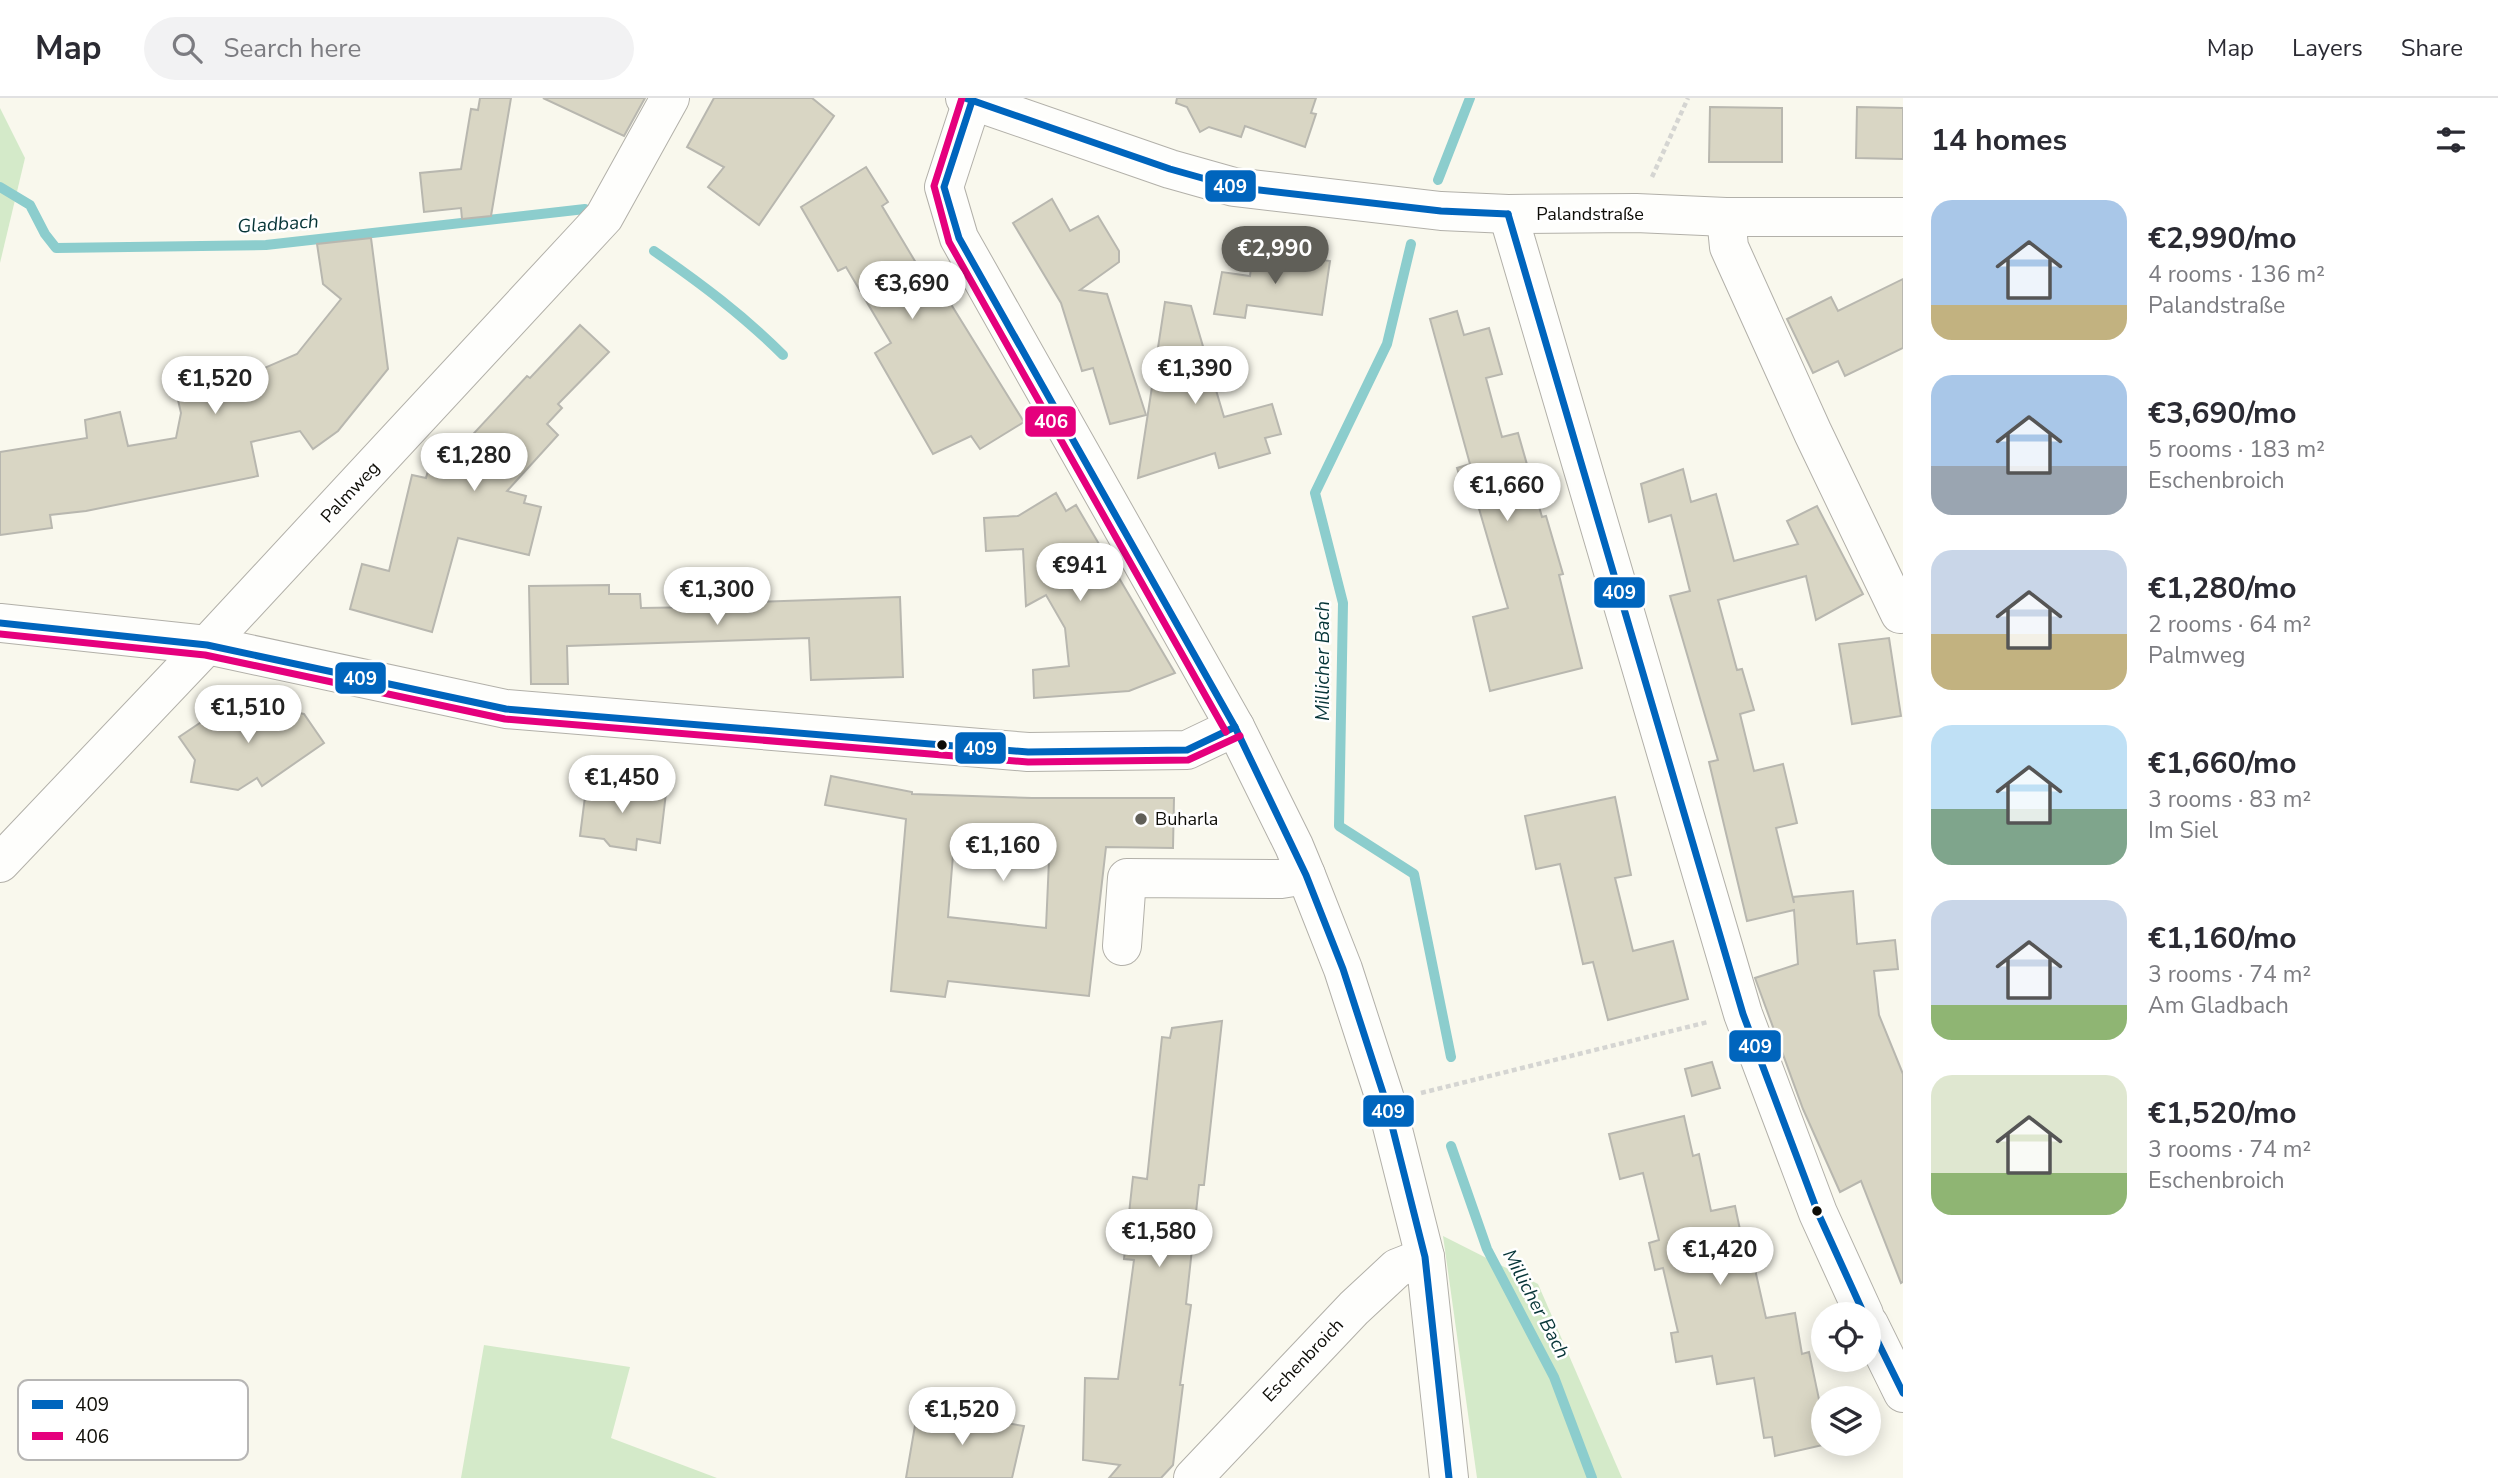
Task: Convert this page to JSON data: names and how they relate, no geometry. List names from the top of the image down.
{
  "streets": {
    "street": ["Palandstraße", "Palmweg", "Eschenbroich"]
  },
  "water": ["Gladbach", "Millicher Bach"],
  "places": ["Buharla"],
  "lines": ["transit line 409", "transit line 406"],
  "legend": ["409", "406"],
  "page": {
    "header": "Map",
    "search": "Search here",
    "nav": ["Map", "Layers", "Share"],
    "heading": "14 homes",
    "list": [
      {
        "name": "€2,990/mo",
        "note": "4 rooms · 136 m² · Palandstraße"
      },
      {
        "name": "€3,690/mo",
        "note": "5 rooms · 183 m² · Eschenbroich"
      },
      {
        "name": "€1,280/mo",
        "note": "2 rooms · 64 m² · Palmweg"
      },
      {
        "name": "€1,660/mo",
        "note": "3 rooms · 83 m² · Im Siel"
      },
      {
        "name": "€1,160/mo",
        "note": "3 rooms · 74 m² · Am Gladbach"
      },
      {
        "name": "€1,520/mo",
        "note": "3 rooms · 74 m² · Eschenbroich"
      }
    ],
    "price": [
      "€2,990",
      "€3,690",
      "€1,390",
      "€1,520",
      "€1,280",
      "€1,660",
      "€941",
      "€1,300",
      "€1,510",
      "€1,450",
      "€1,160",
      "€1,580",
      "€1,420",
      "€1,520"
    ]
  }
}
